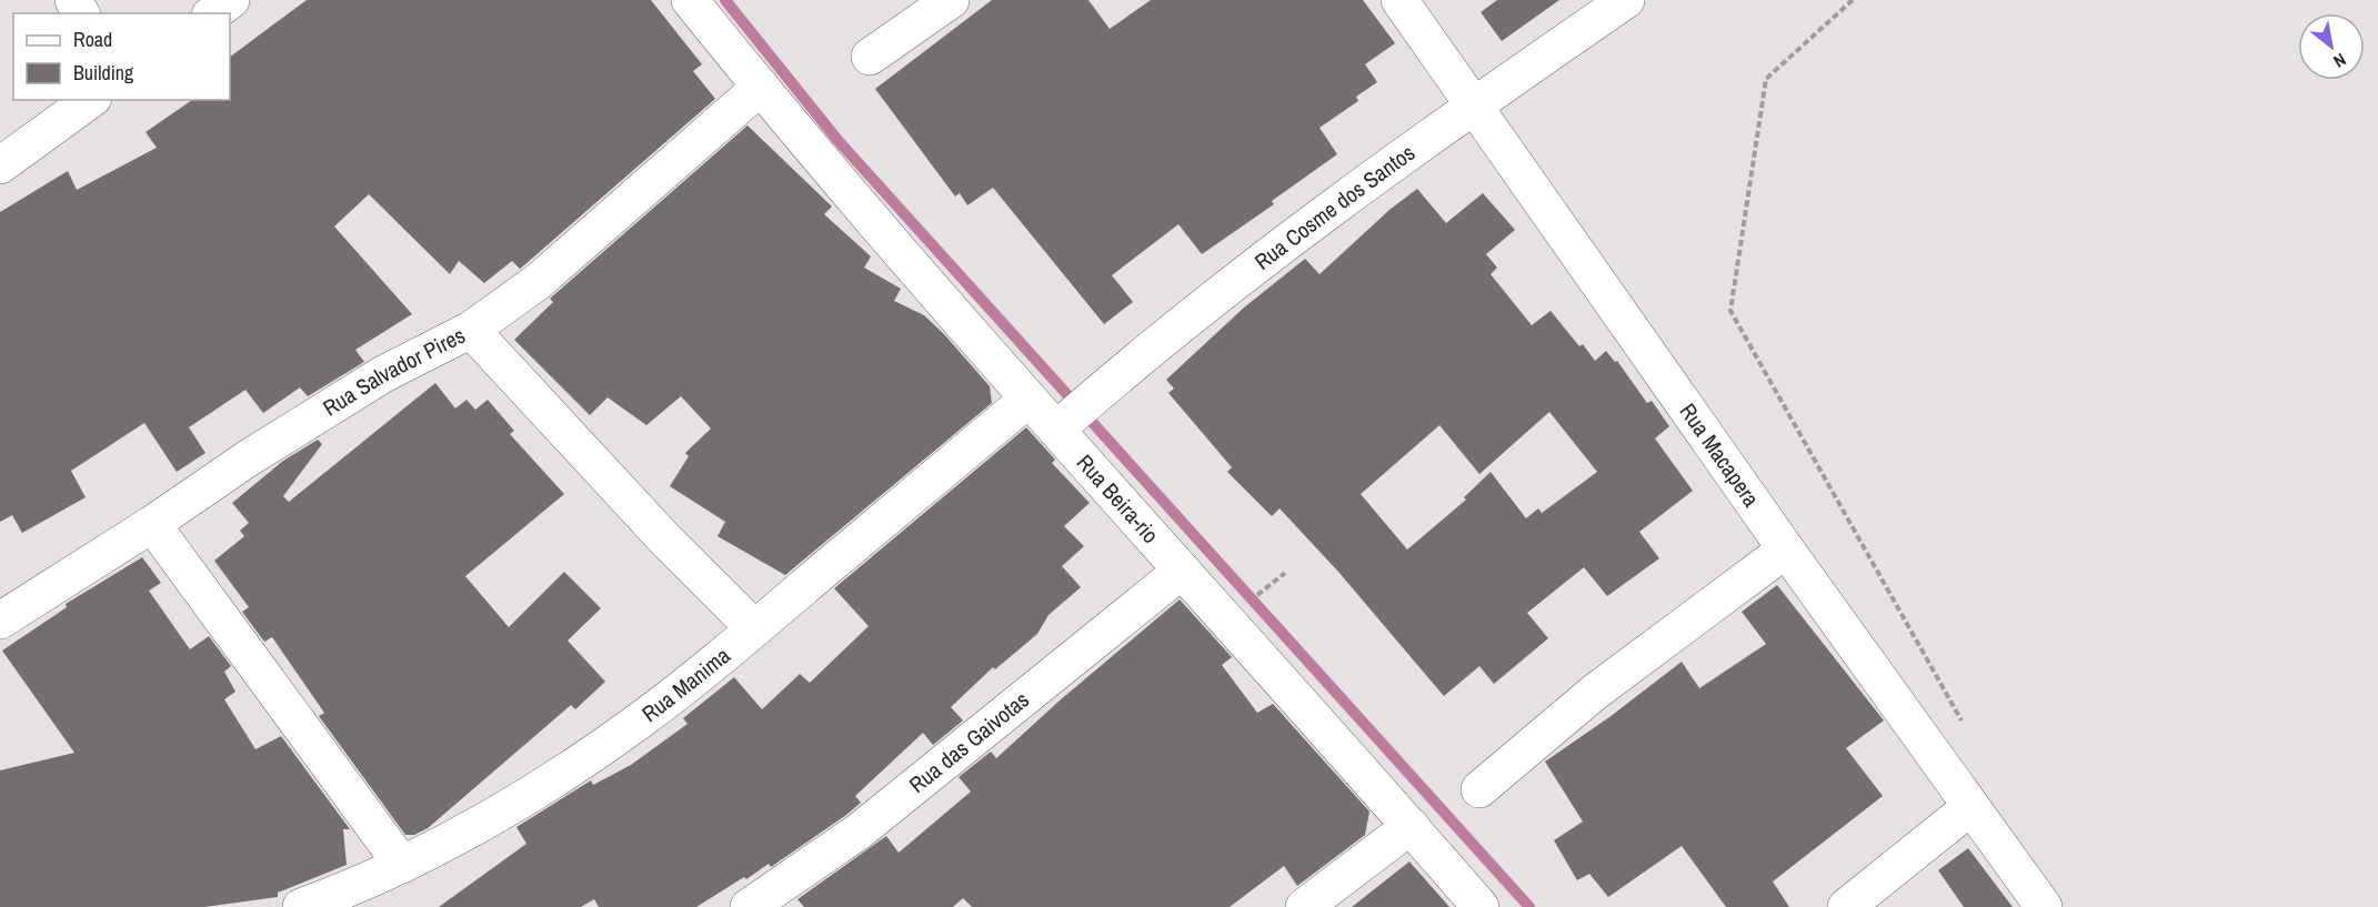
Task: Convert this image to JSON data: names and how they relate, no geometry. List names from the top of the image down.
{
  "streets": {
    "street": [
      "Rua Cosme dos Santos",
      "Rua Salvador Pires",
      "Rua Macapera",
      "Rua Beira-rio",
      "Rua Manima",
      "Rua das Gaivotas"
    ]
  },
  "crossings": [
    ["Rua Cosme dos Santos", "Rua Macapera"],
    ["Rua Cosme dos Santos", "Rua Beira-rio"],
    ["Rua Salvador Pires", "Rua Beira-rio"],
    ["Rua Beira-rio", "Rua Manima"],
    ["Rua Beira-rio", "Rua das Gaivotas"]
  ],
  "legend": ["Road", "Building"],
  "north": "bottom right"
}
